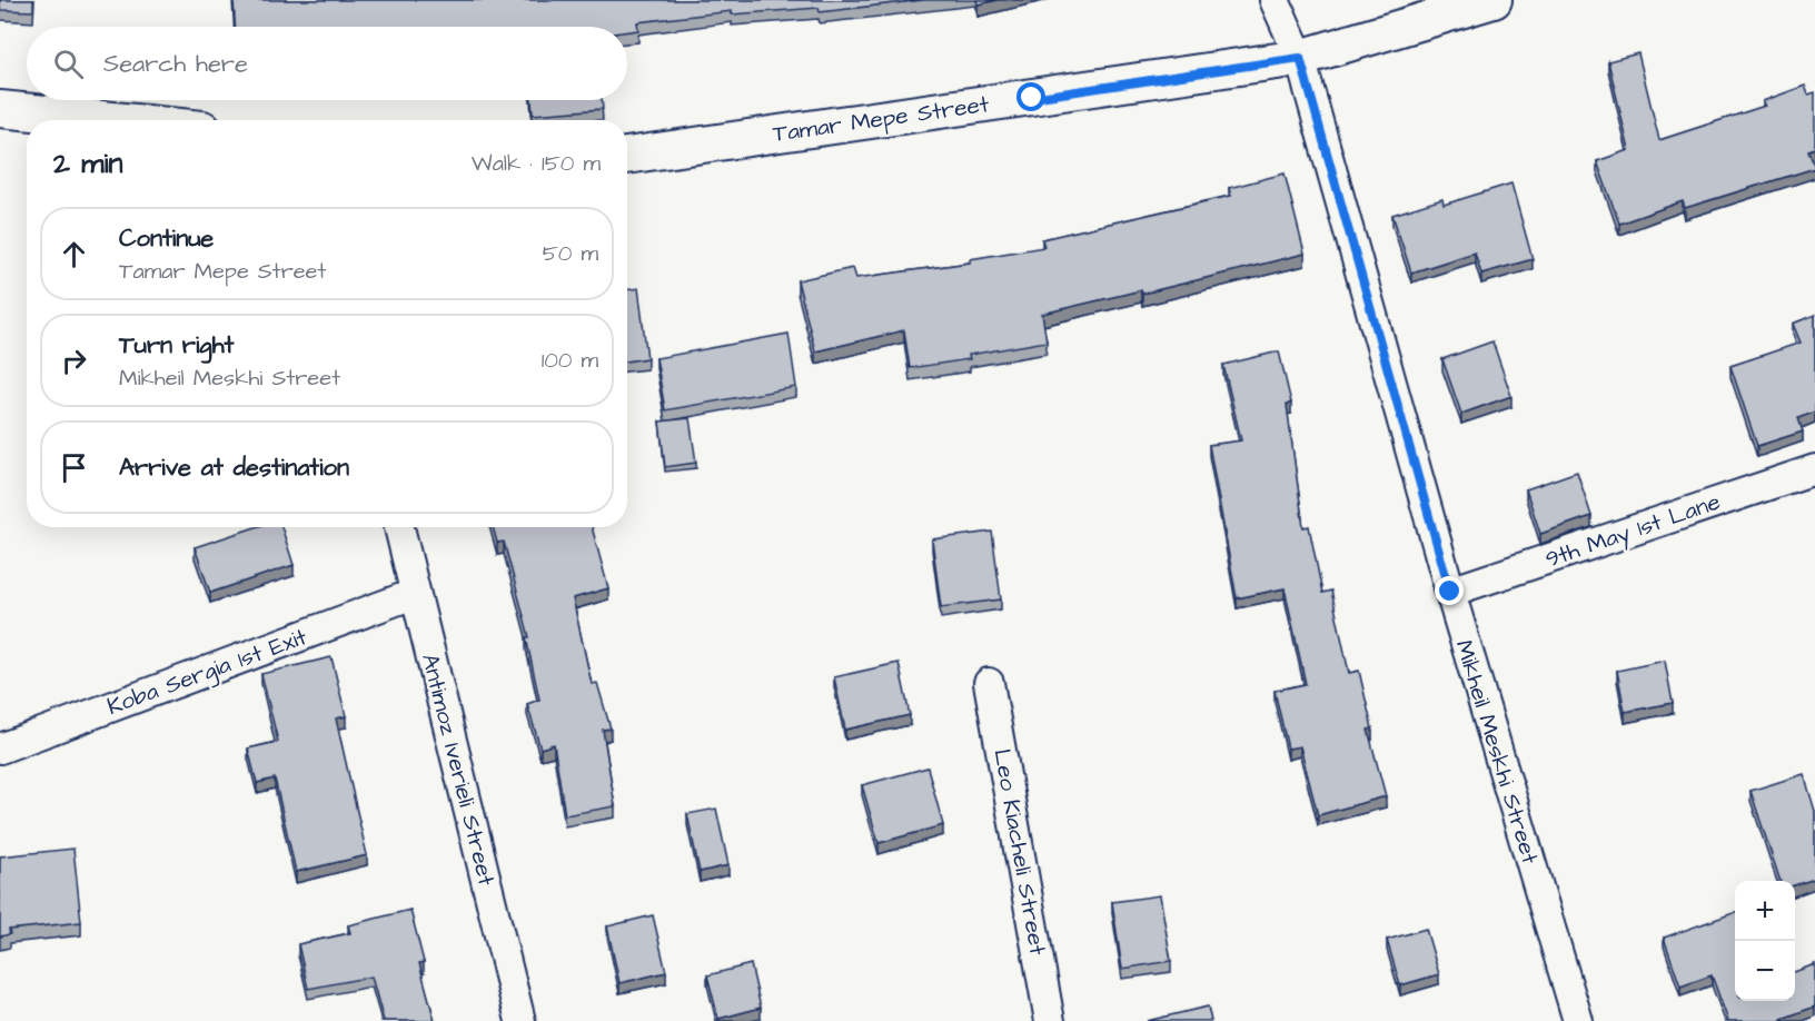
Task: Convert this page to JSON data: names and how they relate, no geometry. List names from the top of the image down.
{
  "streets": {
    "street": [
      "Tamar Mepe Street",
      "9th May 1st Lane",
      "Koba Sergia 1st Exit",
      "Mikheil Meskhi Street",
      "Antimoz Iverieli Street",
      "Leo Kiacheli Street"
    ]
  },
  "crossings": [
    ["Tamar Mepe Street", "Mikheil Meskhi Street"],
    ["9th May 1st Lane", "Mikheil Meskhi Street"],
    ["Koba Sergia 1st Exit", "Antimoz Iverieli Street"]
  ],
  "page": {
    "search": "Search here",
    "heading": ["2 min", "Walk · 150 m"],
    "list": [
      ["Continue", "Tamar Mepe Street", "50 m"],
      ["Turn right", "Mikheil Meskhi Street", "100 m"],
      "Arrive at destination"
    ],
    "map_buttons": ["+", "−"]
  }
}
